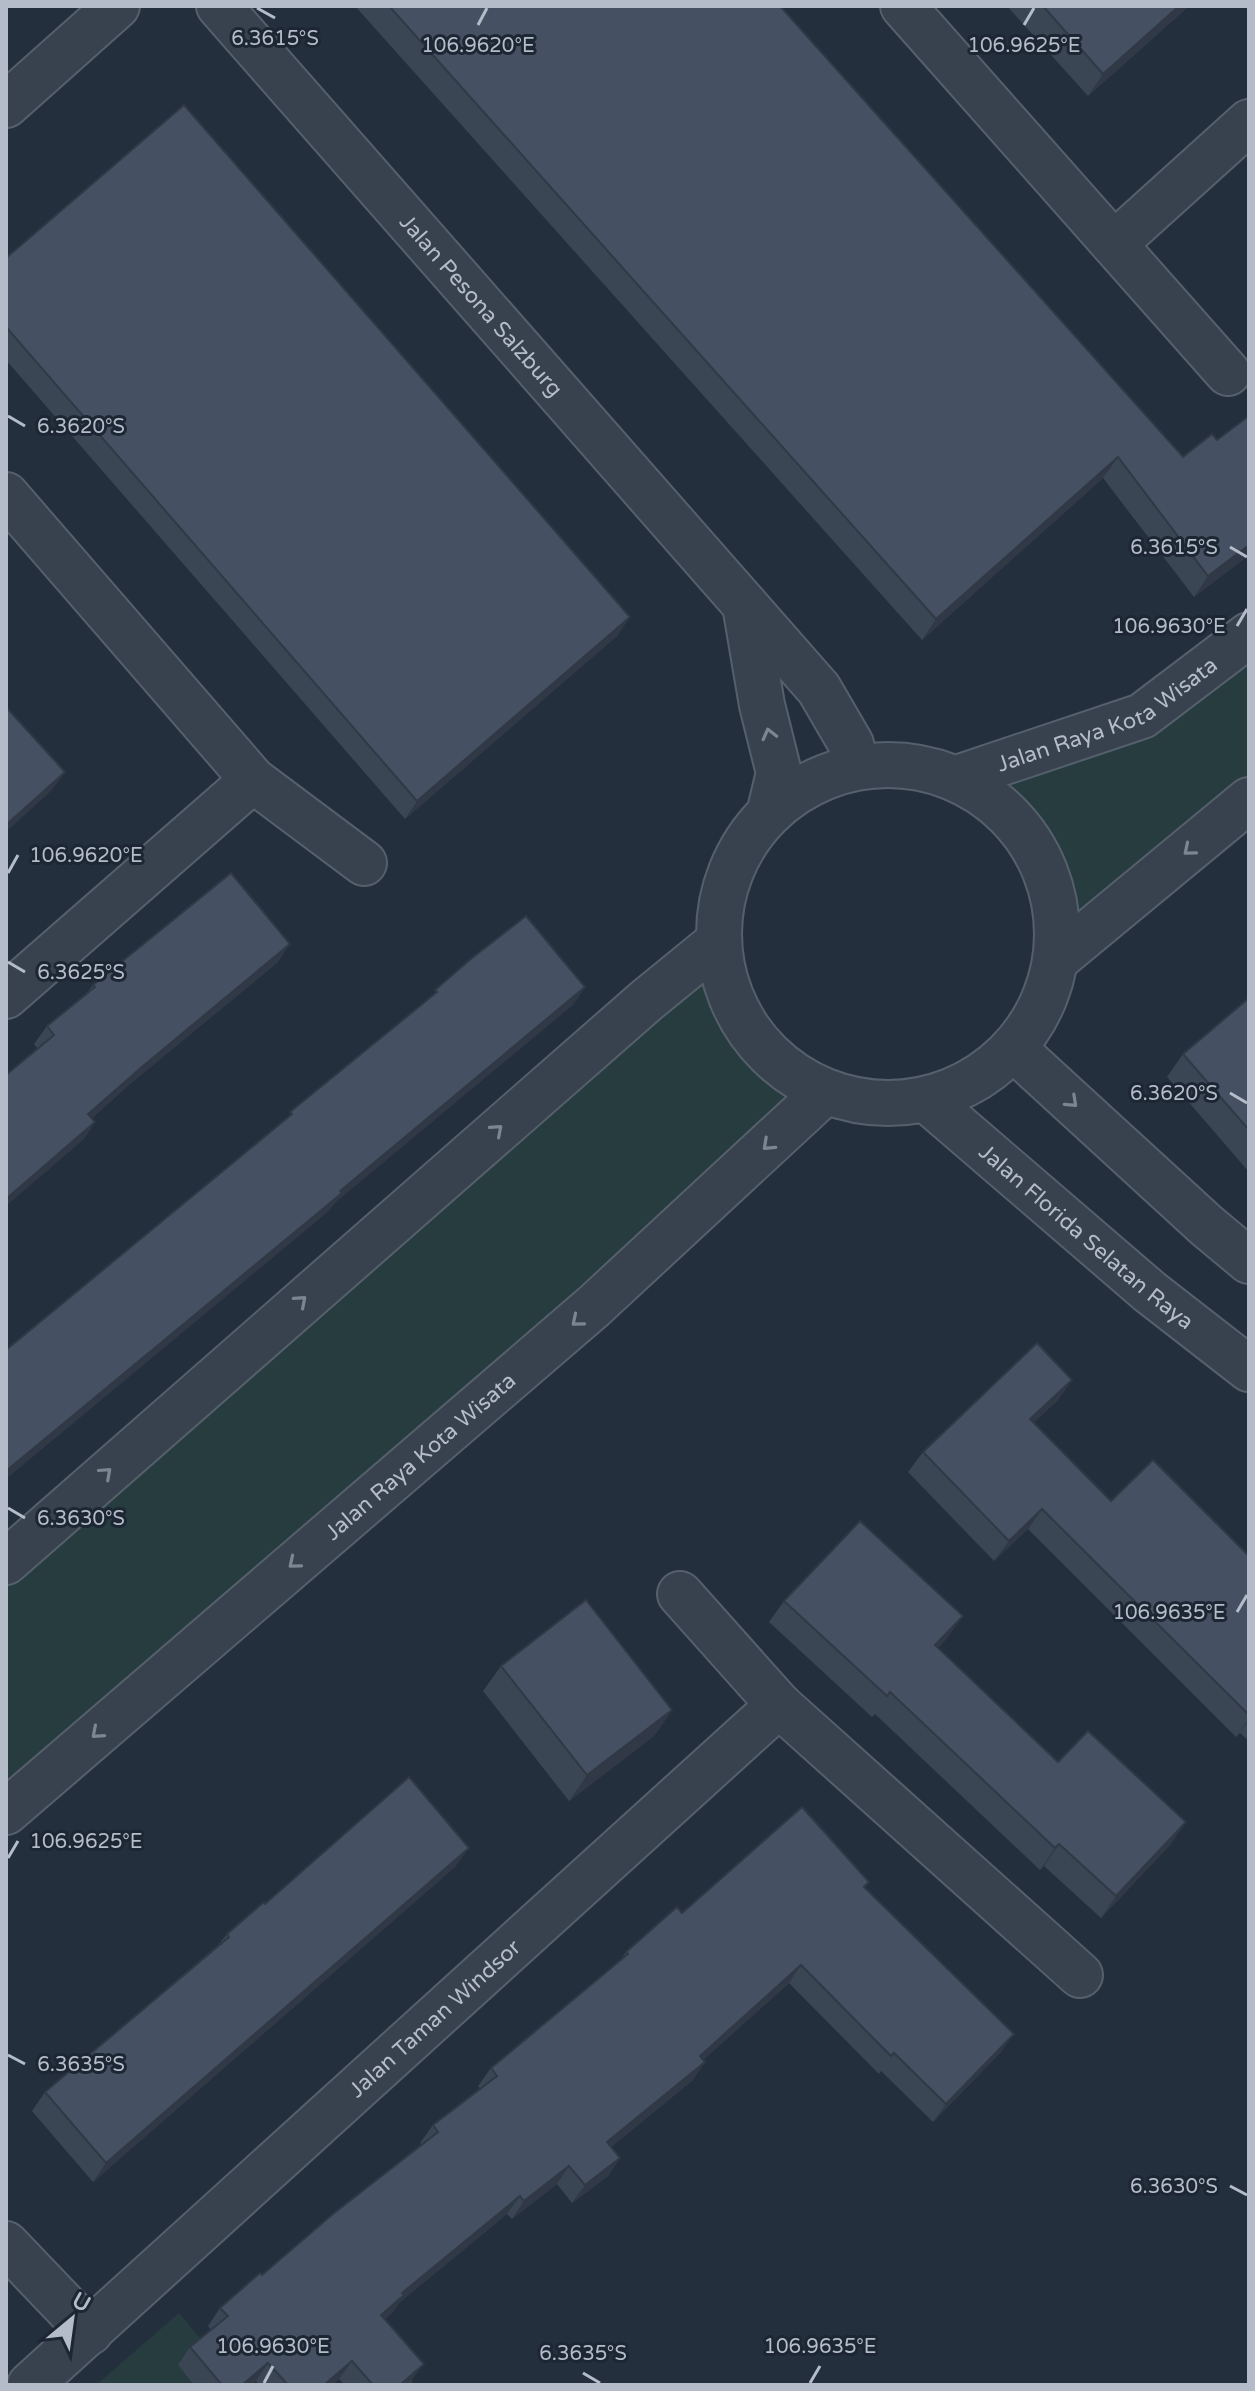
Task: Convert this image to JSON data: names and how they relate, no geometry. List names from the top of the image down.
{
  "streets": {
    "street": [
      "Jalan Pesona Salzburg",
      "Jalan Raya Kota Wisata",
      "Jalan Florida Selatan Raya",
      "Jalan Taman Windsor"
    ]
  },
  "north": "top right",
  "coordinates": [
    "6.3615°S",
    "106.9620°E",
    "106.9625°E",
    "6.3620°S",
    "106.9630°E",
    "6.3625°S",
    "6.3630°S",
    "106.9635°E",
    "6.3635°S"
  ]
}
